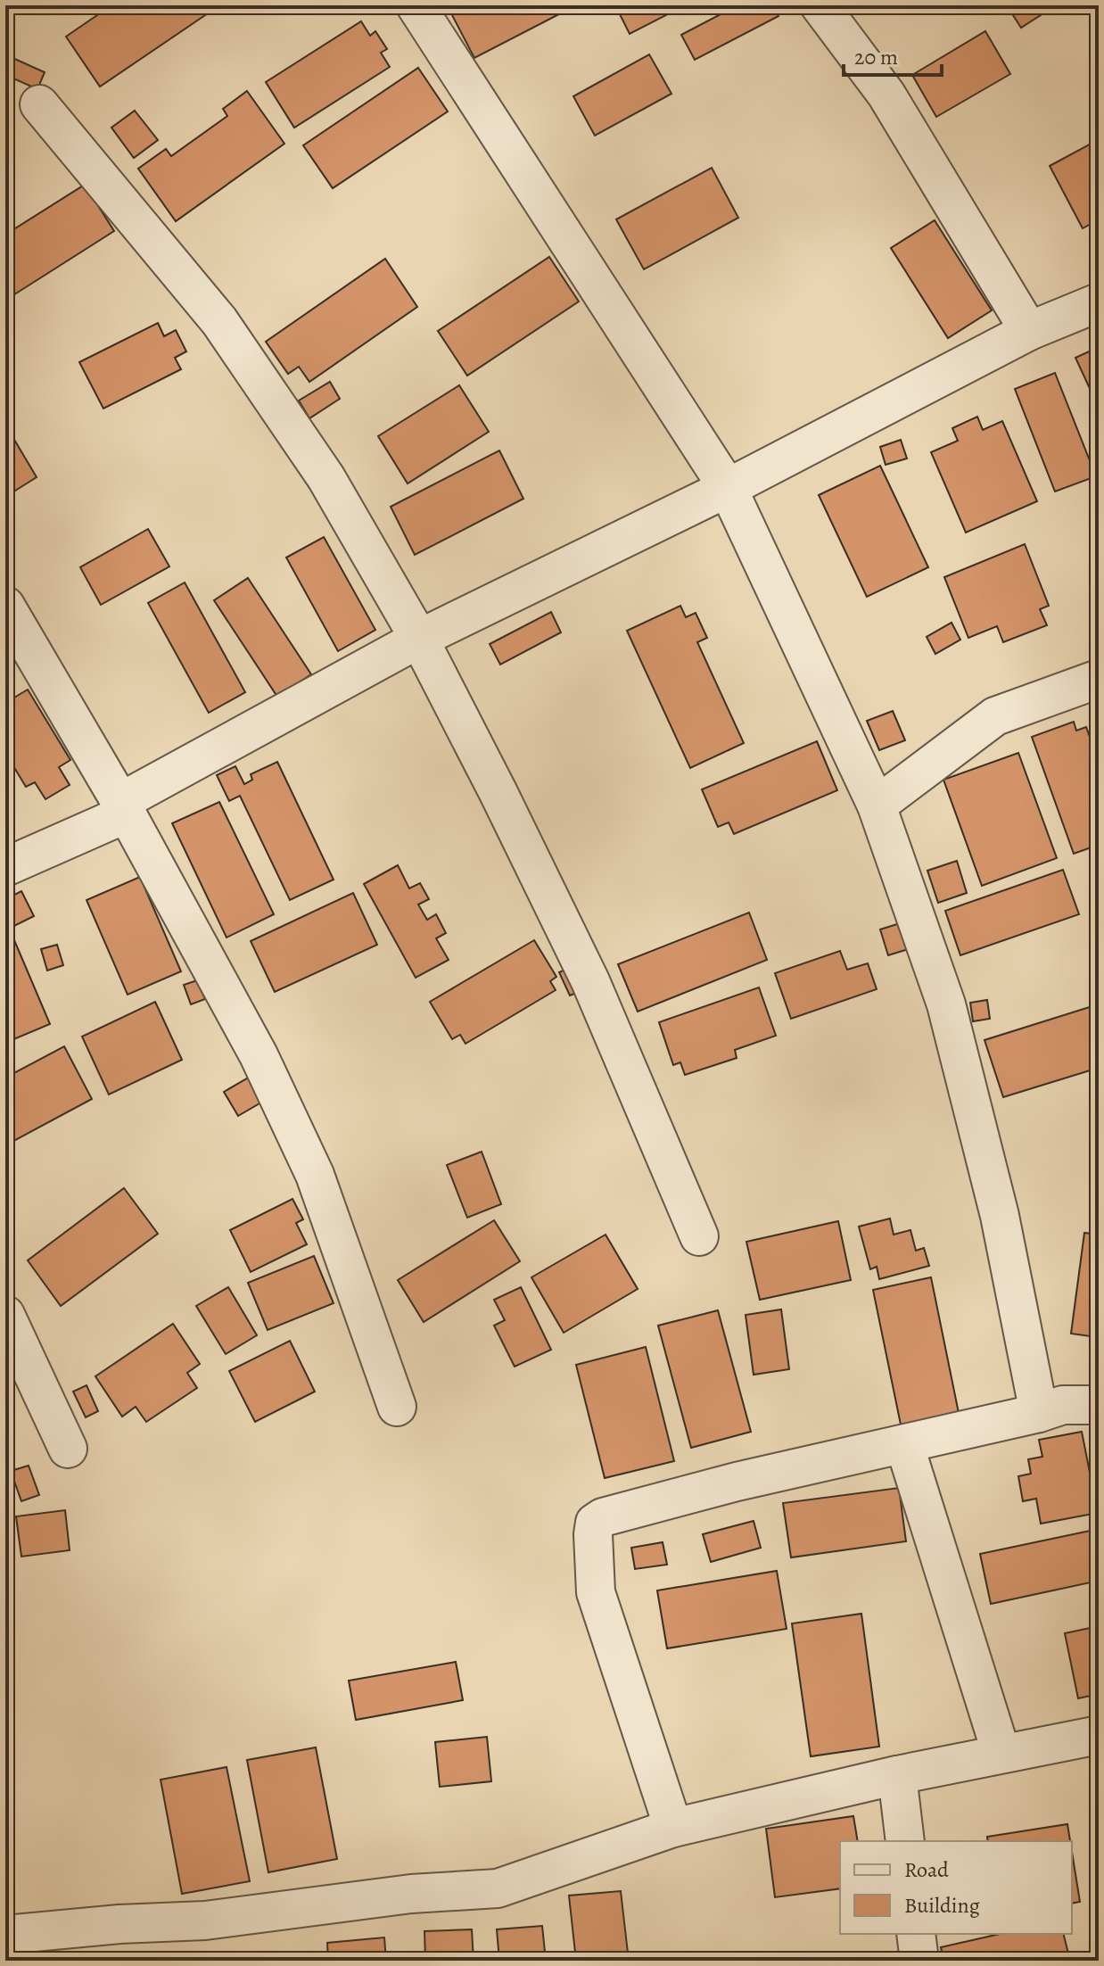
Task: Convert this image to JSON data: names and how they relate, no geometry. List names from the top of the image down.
{
  "legend": ["Road", "Building"],
  "scale_bar": "20 m"
}
